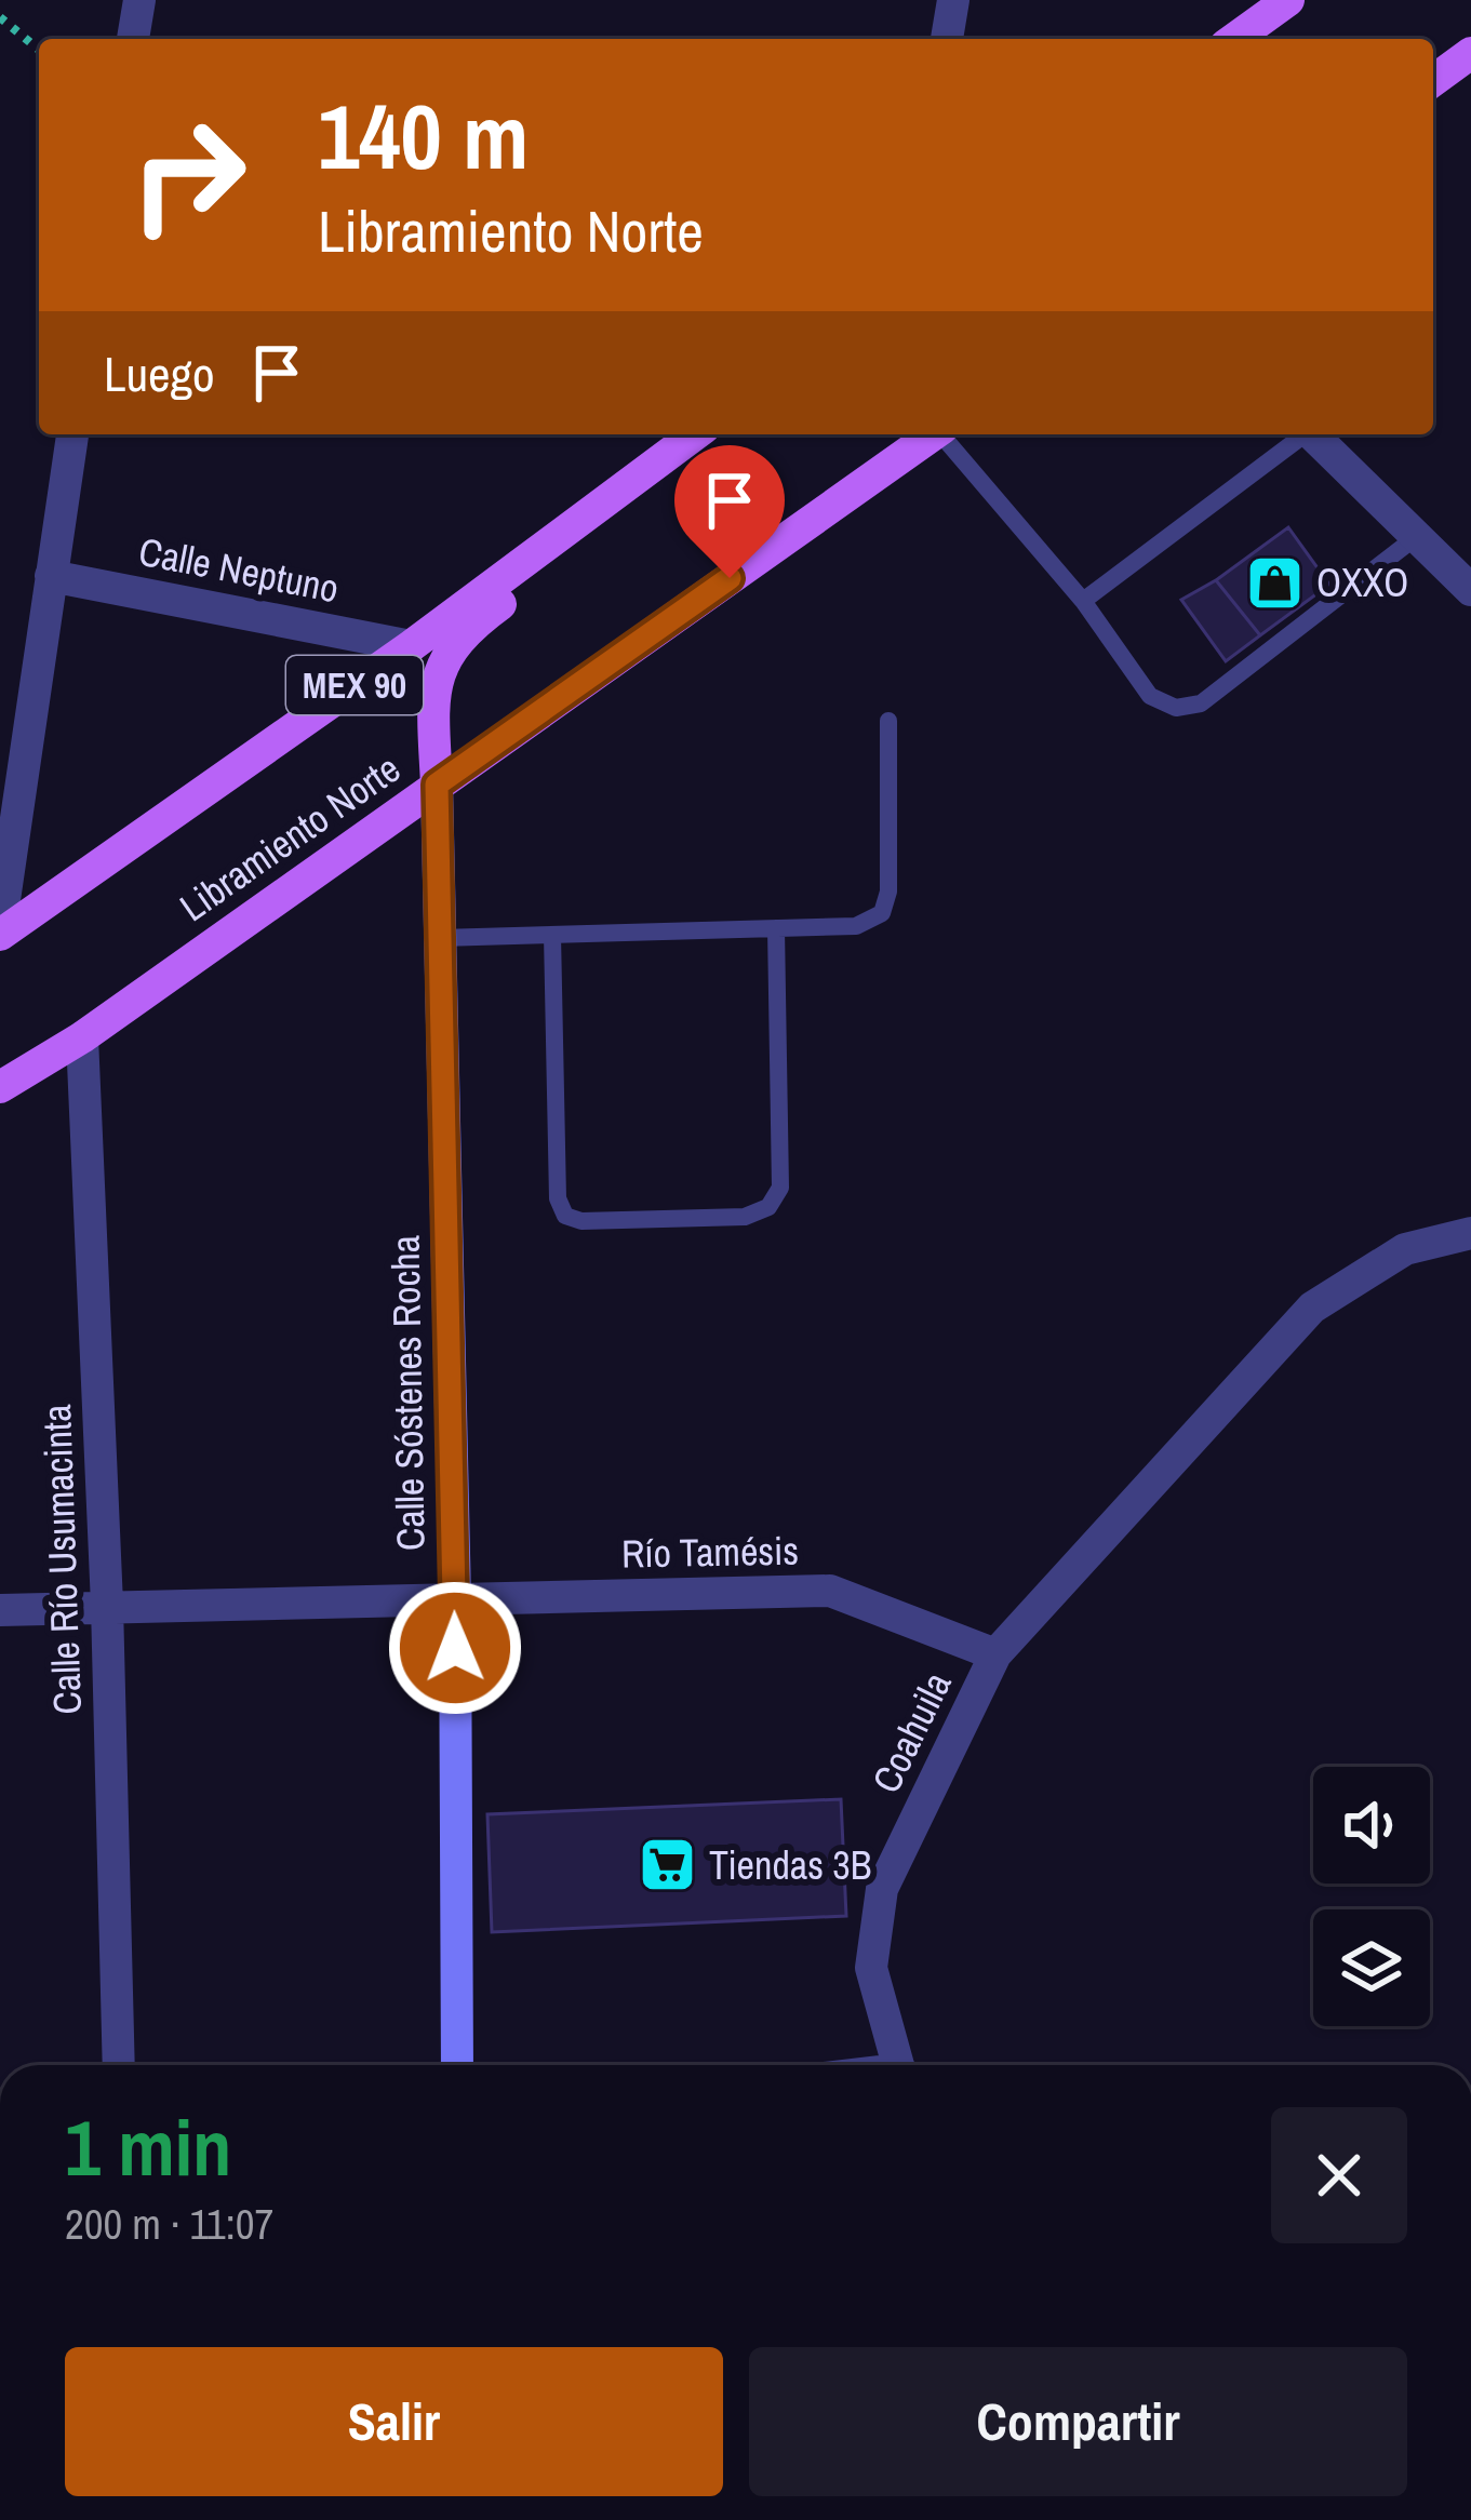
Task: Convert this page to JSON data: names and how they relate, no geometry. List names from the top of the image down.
{
  "streets": {
    "main road": ["MEX 90", "Libramiento Norte"],
    "street": [
      "Calle Neptuno",
      "Calle Sóstenes Rocha",
      "Río Tamésis",
      "Calle Río Usumacinta",
      "Coahuila"
    ]
  },
  "crossings": [
    ["Calle Neptuno", "MEX 90"],
    ["Libramiento Norte", "Calle Sóstenes Rocha"],
    ["Libramiento Norte", "Calle Río Usumacinta"],
    ["Calle Sóstenes Rocha", "Río Tamésis"],
    ["Río Tamésis", "Calle Río Usumacinta"],
    ["Río Tamésis", "Coahuila"]
  ],
  "places": {
    "shop": ["OXXO"],
    "supermarket": ["Tiendas 3B"]
  },
  "page": {
    "turn": ["140 m", "Libramiento Norte"],
    "then": "Luego",
    "heading": ["1 min", "200 m · 11:07"],
    "buttons": ["Salir", "Compartir"]
  }
}
